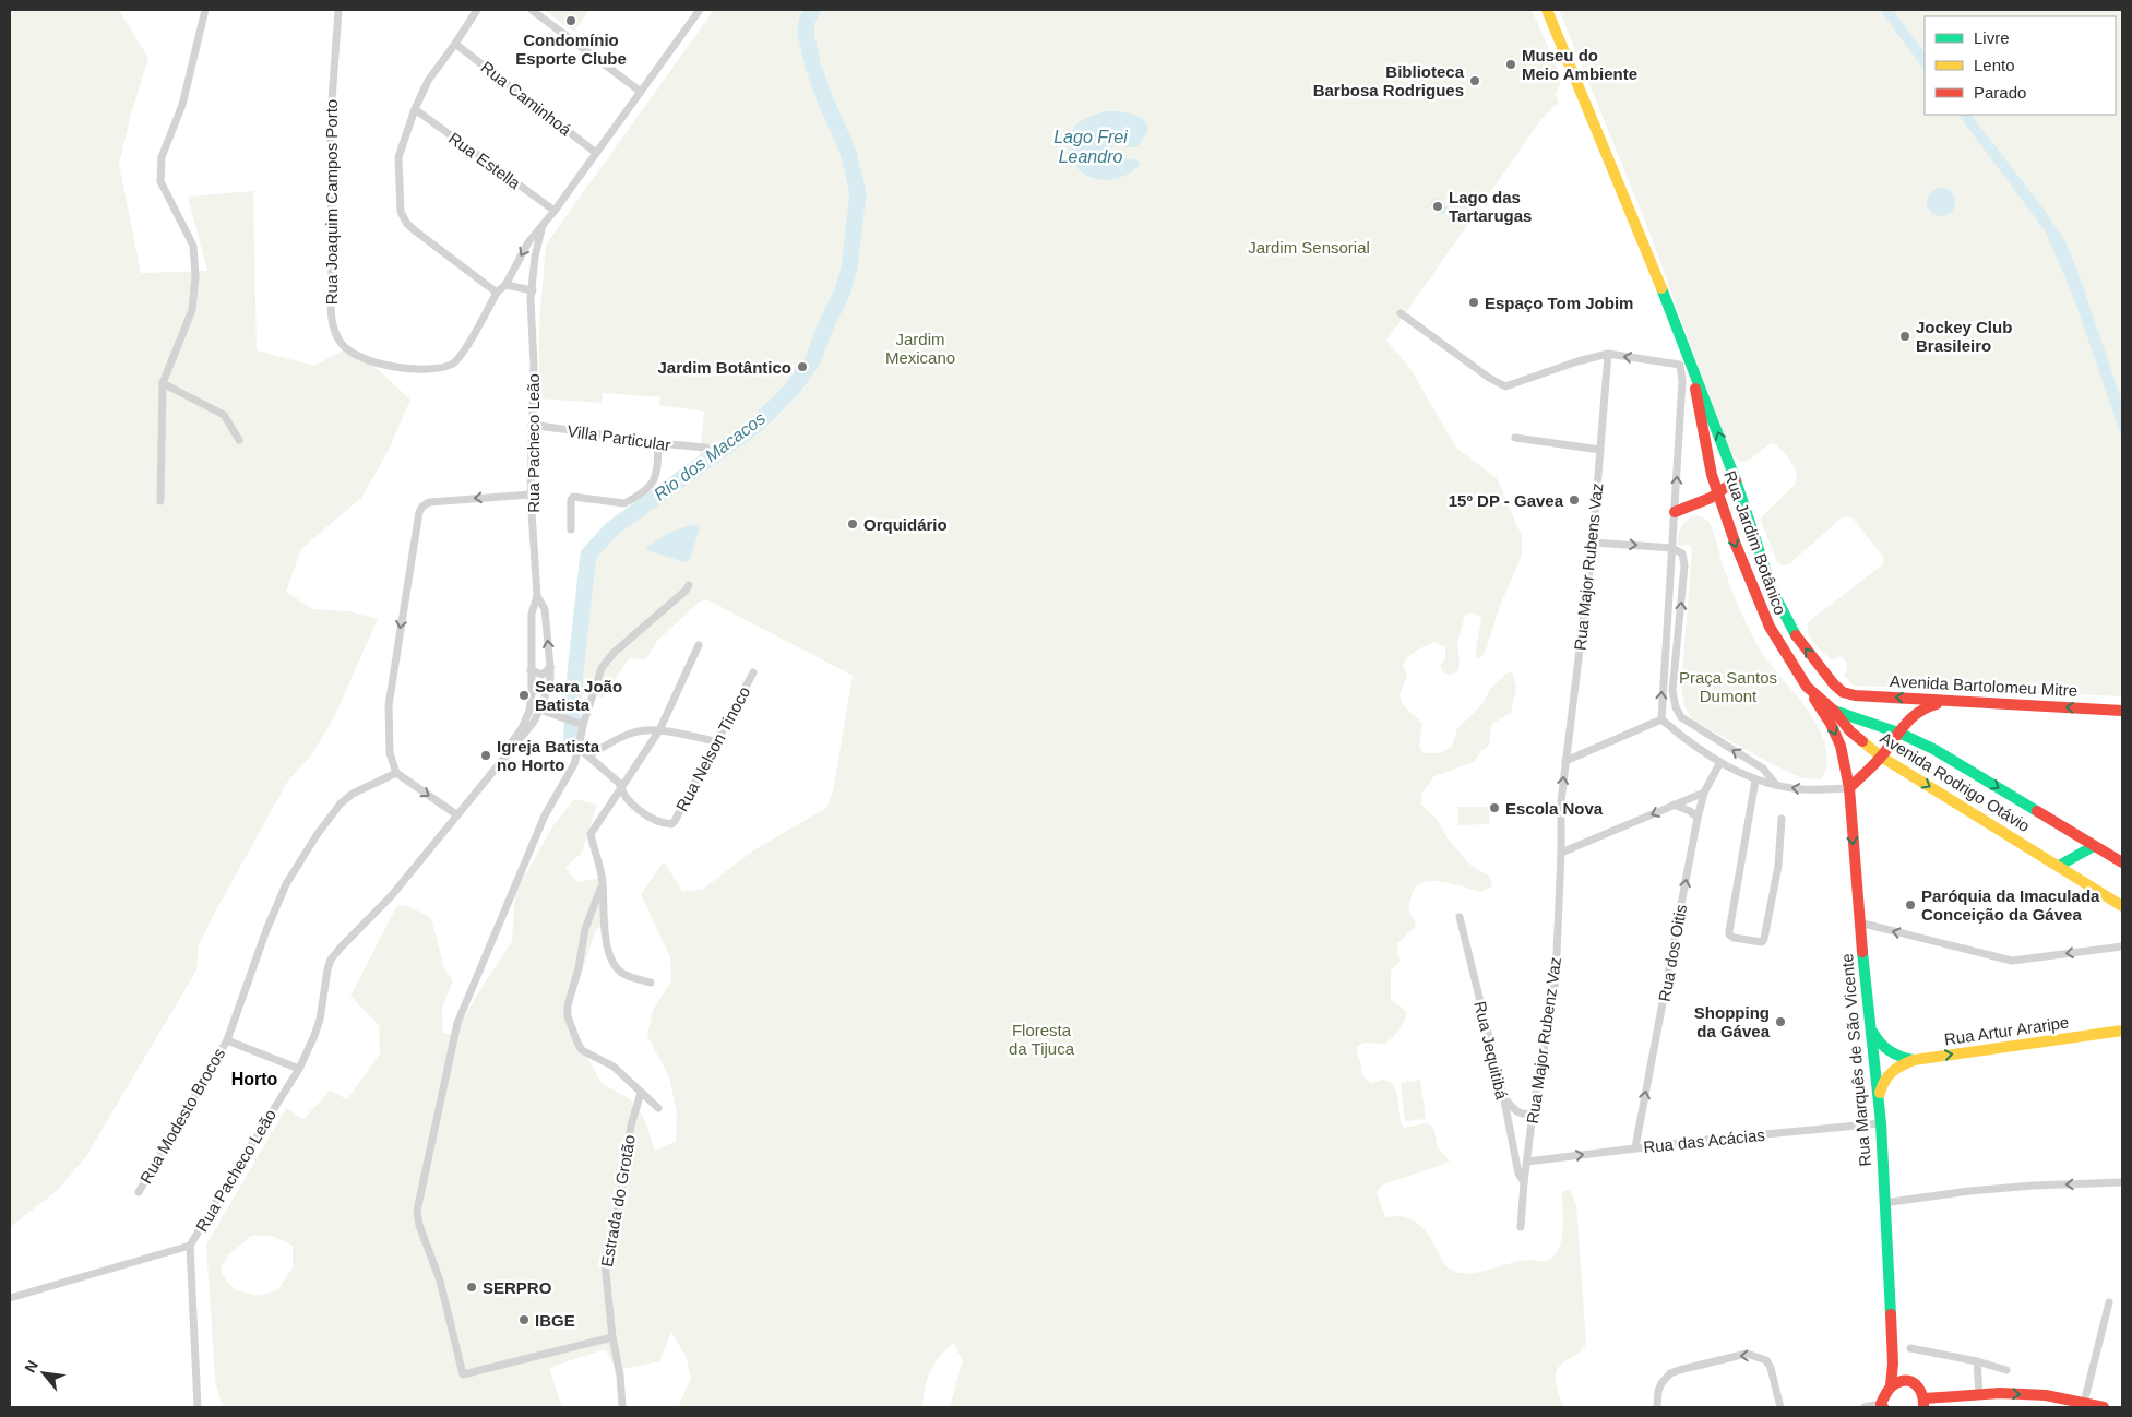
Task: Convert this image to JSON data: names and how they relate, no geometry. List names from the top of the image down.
{
  "streets": {
    "main road": [
      "Rua Jardim Botânico",
      "Avenida Bartolomeu Mitre",
      "Avenida Rodrigo Otávio",
      "Rua Artur Araripe",
      "Rua Marquês de São Vicente"
    ],
    "street": [
      "Rua Caminhoá",
      "Rua Estella",
      "Rua Joaquim Campos Porto",
      "Villa Particular",
      "Rua Pacheco Leão",
      "Rua Major Rubens Vaz",
      "Rua Nelson Tinoco",
      "Rua dos Oitis",
      "Rua Major Rubenz Vaz",
      "Rua Jequitibá",
      "Rua Modesto Brocos",
      "Rua das Acácias",
      "Estrada do Grotão"
    ]
  },
  "crossings": [
    ["Villa Particular", "Rua Pacheco Leão"],
    ["Rua Jardim Botânico", "Avenida Bartolomeu Mitre"],
    ["Rua Jardim Botânico", "Avenida Rodrigo Otávio"],
    ["Rua Major Rubens Vaz", "Rua Major Rubenz Vaz"],
    ["Rua dos Oitis", "Rua das Acácias"],
    ["Rua Artur Araripe", "Rua Marquês de São Vicente"],
    ["Rua Major Rubenz Vaz", "Rua Jequitibá"],
    ["Rua Major Rubenz Vaz", "Rua das Acácias"],
    ["Rua Marquês de São Vicente", "Rua das Acácias"]
  ],
  "one_way": [
    "Avenida Bartolomeu Mitre",
    "Avenida Rodrigo Otávio",
    "Rua dos Oitis",
    "Rua Artur Araripe"
  ],
  "districts": ["Horto"],
  "water": ["Lago Frei Leandro", "Rio dos Macacos"],
  "parks": [
    "Jardim Sensorial",
    "Jardim Mexicano",
    "Praça Santos Dumont",
    "Floresta da Tijuca"
  ],
  "places": [
    "Condomínio Esporte Clube",
    "Museu do Meio Ambiente",
    "Biblioteca Barbosa Rodrigues",
    "Lago das Tartarugas",
    "Espaço Tom Jobim",
    "Jockey Club Brasileiro",
    "Jardim Botântico",
    "15º DP - Gavea",
    "Orquidário",
    "Seara João Batista",
    "Igreja Batista no Horto",
    "Escola Nova",
    "Paróquia da Imaculada Conceição da Gávea",
    "Shopping da Gávea",
    "SERPRO",
    "IBGE"
  ],
  "legend": ["Livre", "Lento", "Parado"],
  "north": "top left"
}
